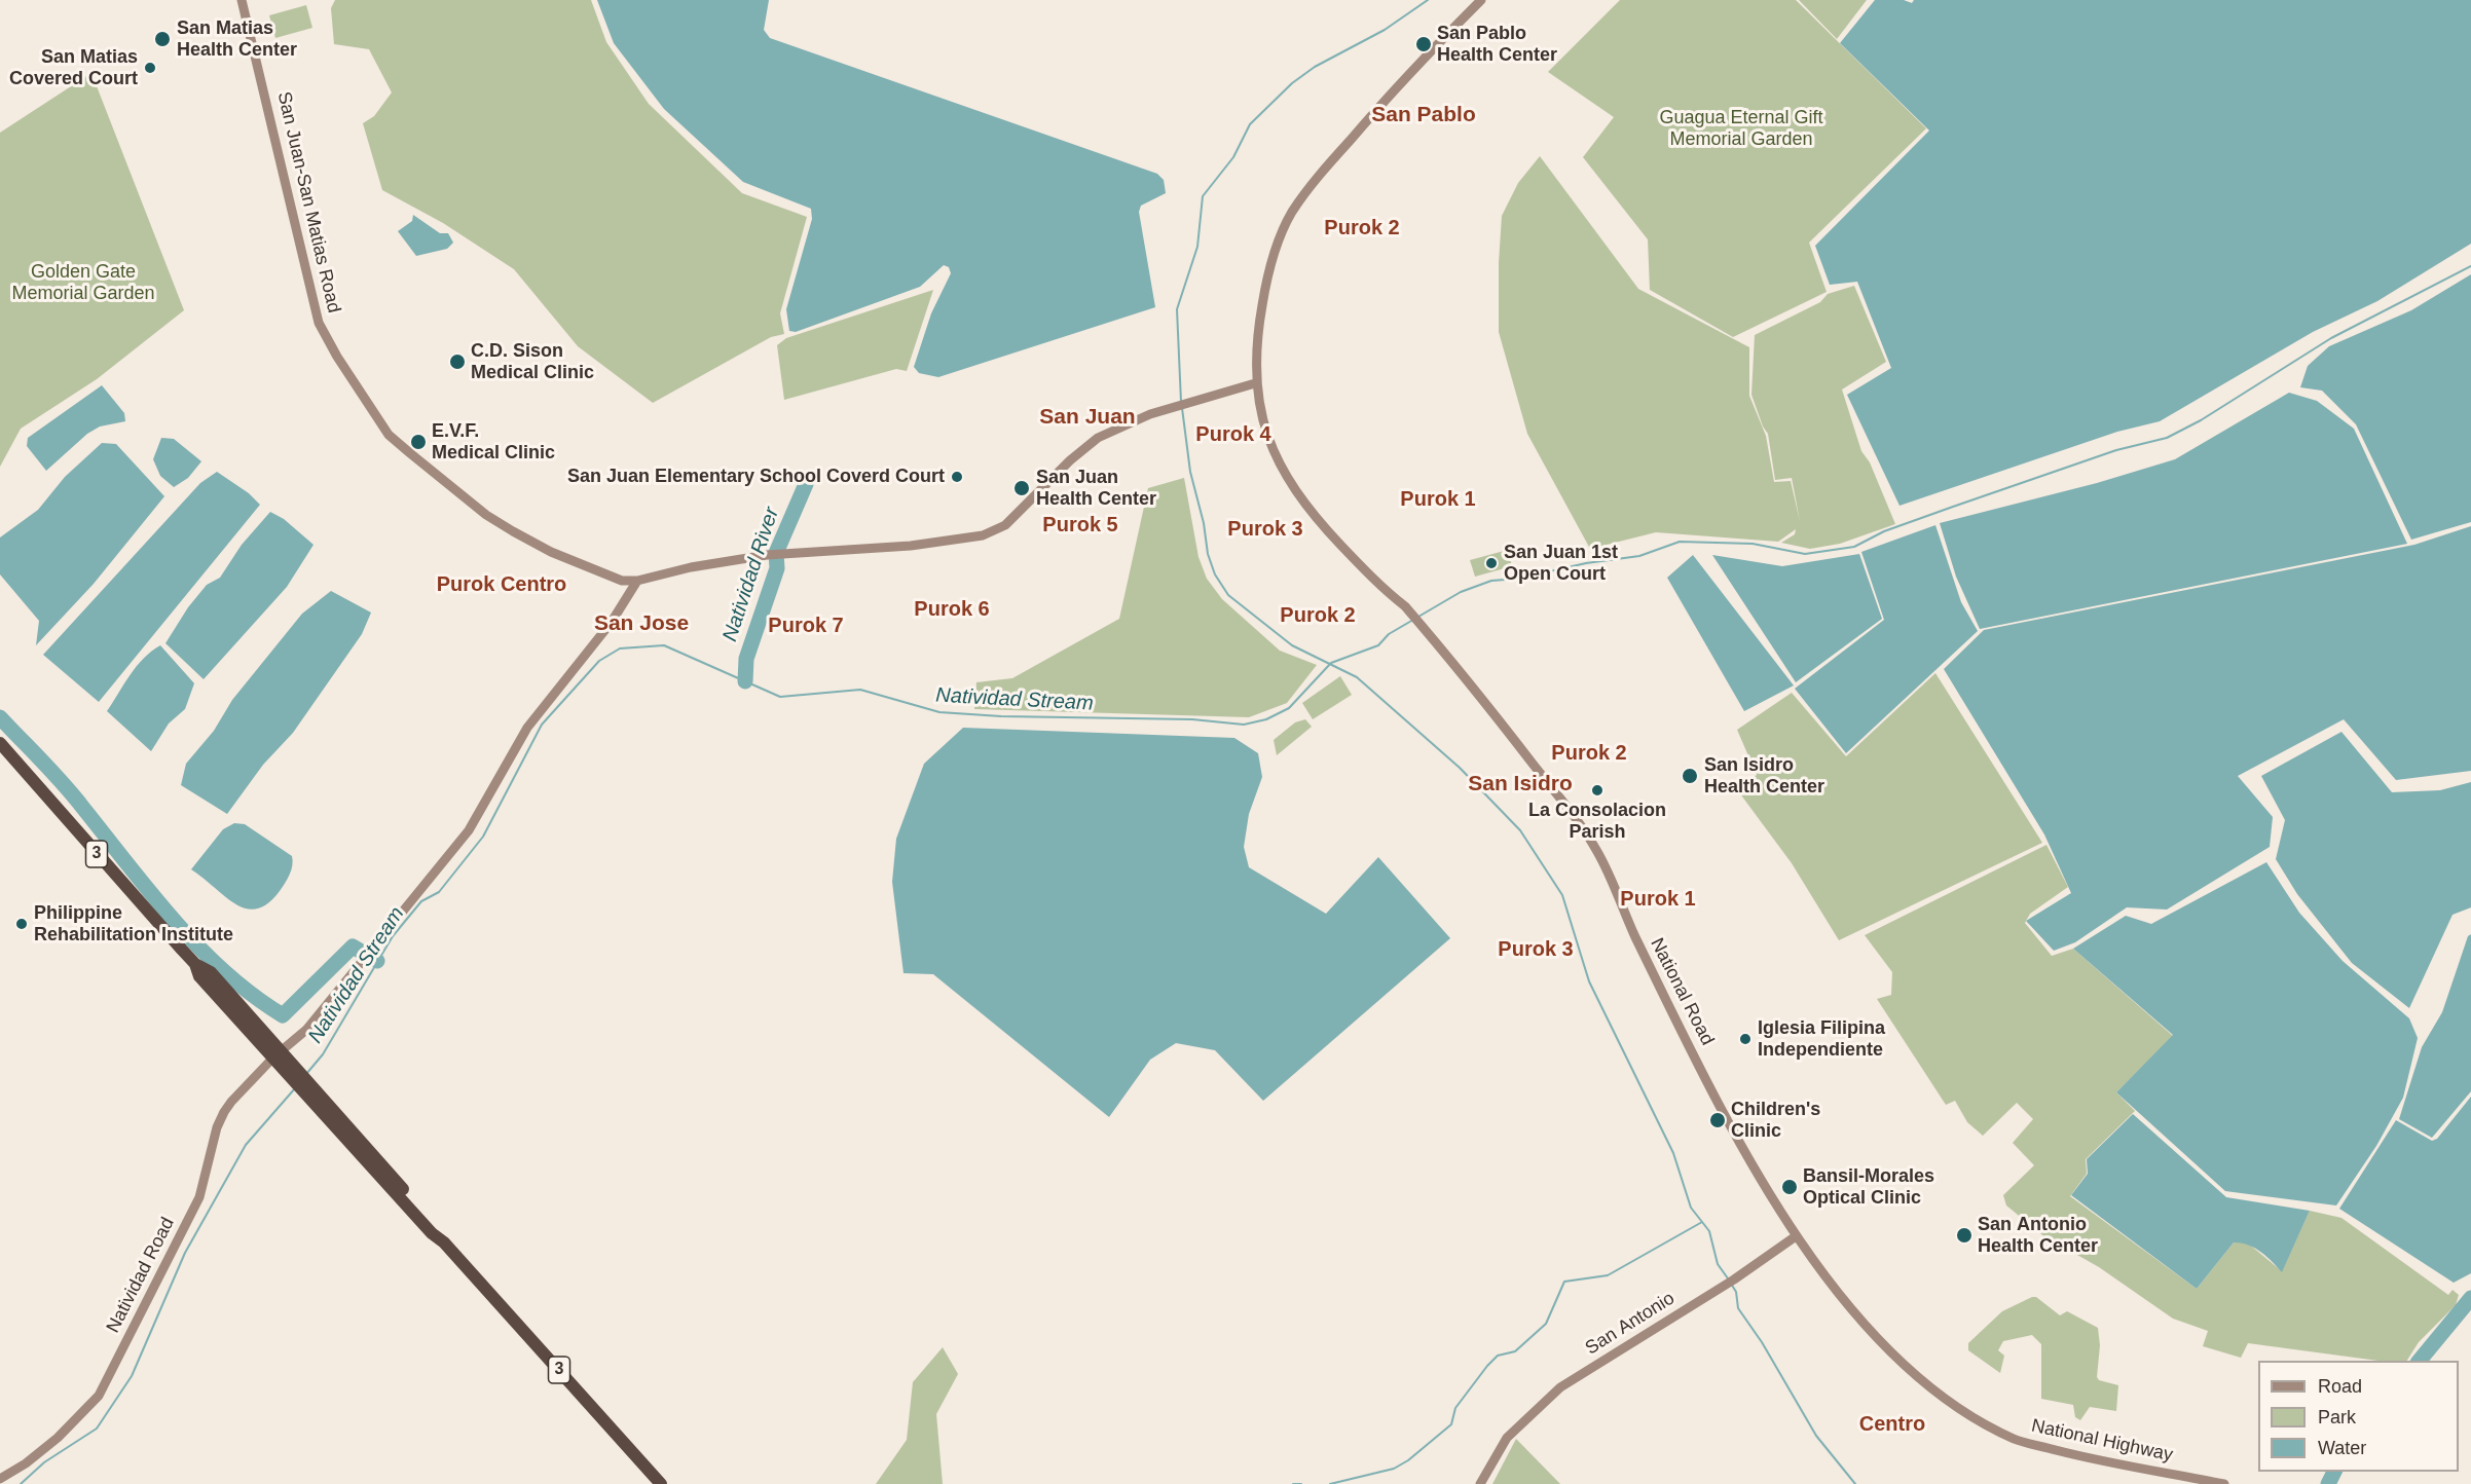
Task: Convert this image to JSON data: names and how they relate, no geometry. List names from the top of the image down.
{
  "streets": {
    "highway": ["3"],
    "street": [
      "San Juan-San Matias Road",
      "National Road",
      "Natividad Road",
      "San Antonio",
      "National Highway"
    ]
  },
  "crossings": [
    ["San Juan-San Matias Road", "Natividad Road"],
    ["3", "Natividad Road"],
    ["National Road", "San Antonio"],
    ["National Road", "National Highway"],
    ["San Antonio", "National Highway"]
  ],
  "districts": [
    "San Pablo",
    "Purok 2",
    "San Juan",
    "Purok 4",
    "Purok 1",
    "Purok 5",
    "Purok 3",
    "Purok Centro",
    "Purok 6",
    "Purok 2",
    "San Jose",
    "Purok 7",
    "Purok 2",
    "San Isidro",
    "Purok 1",
    "Purok 3",
    "Centro"
  ],
  "water": ["Natividad River", "Natividad Stream"],
  "parks": ["Guagua Eternal Gift Memorial Garden", "Golden Gate Memorial Garden"],
  "places": [
    "San Matias Health Center",
    "San Pablo Health Center",
    "San Matias Covered Court",
    "C.D. Sison Medical Clinic",
    "E.V.F. Medical Clinic",
    "San Juan Elementary School Coverd Court",
    "San Juan Health Center",
    "San Juan 1st Open Court",
    "San Isidro Health Center",
    "La Consolacion Parish",
    "Philippine Rehabilitation Institute",
    "Iglesia Filipina Independiente",
    "Children's Clinic",
    "Bansil-Morales Optical Clinic",
    "San Antonio Health Center"
  ],
  "legend": ["Road", "Park", "Water"]
}
